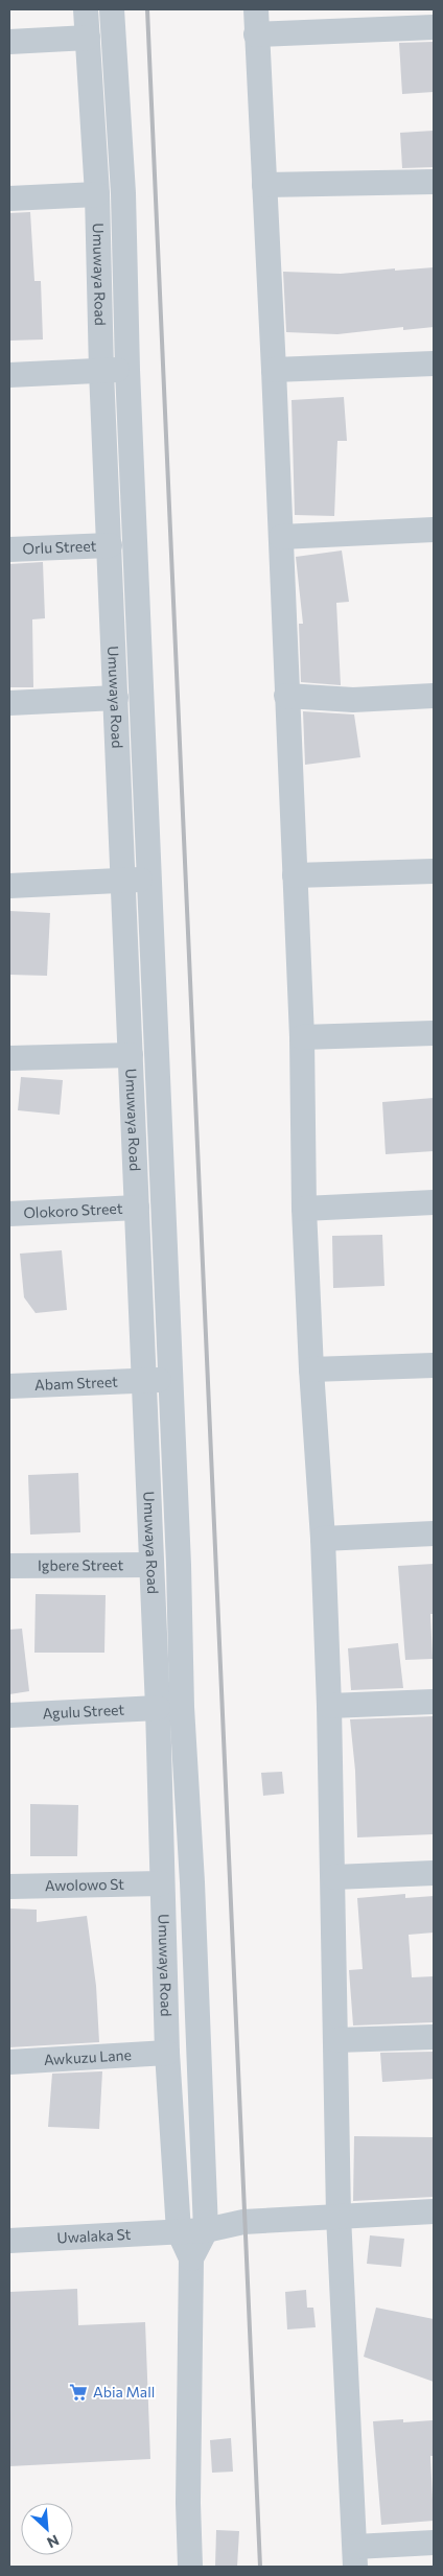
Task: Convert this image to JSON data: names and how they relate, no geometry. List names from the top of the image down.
{
  "streets": {
    "street": [
      "Umuwaya Road",
      "Orlu Street",
      "Olokoro Street",
      "Abam Street",
      "Igbere Street",
      "Agulu Street",
      "Awolowo St",
      "Awkuzu Lane",
      "Uwalaka St"
    ]
  },
  "crossings": [
    ["Umuwaya Road", "Orlu Street"],
    ["Umuwaya Road", "Olokoro Street"],
    ["Umuwaya Road", "Abam Street"],
    ["Umuwaya Road", "Igbere Street"],
    ["Umuwaya Road", "Agulu Street"],
    ["Umuwaya Road", "Awolowo St"],
    ["Umuwaya Road", "Awkuzu Lane"],
    ["Umuwaya Road", "Uwalaka St"]
  ],
  "places": {
    "supermarket": ["Abia Mall"]
  },
  "north": "bottom right"
}
